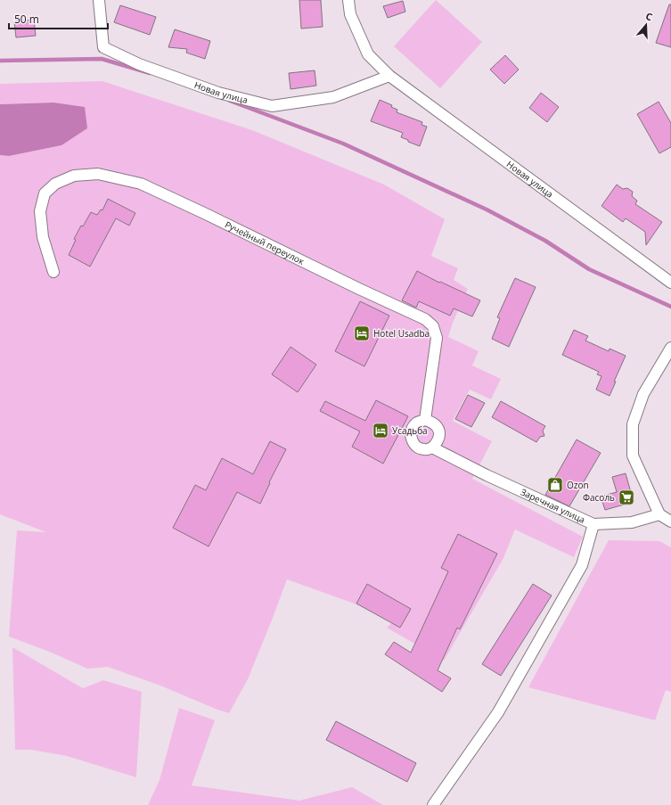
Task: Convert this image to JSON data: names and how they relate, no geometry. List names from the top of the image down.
{
  "streets": {
    "street": ["Новая улица", "Ручейный переулок", "Заречная улица"]
  },
  "crossings": [
    ["Ручейный переулок", "Заречная улица"]
  ],
  "places": {
    "hotel": ["Hotel Usadba", "Усадьба"],
    "shop": ["Ozon"],
    "supermarket": ["Фасоль"]
  },
  "scale_bar": "50 m",
  "north": "top"
}
